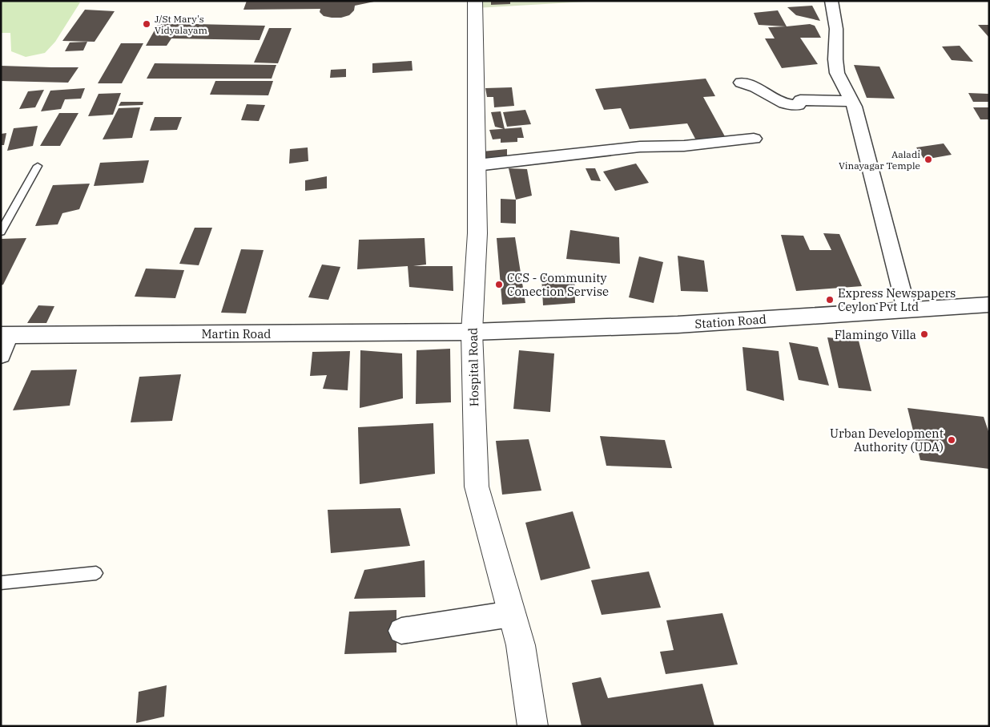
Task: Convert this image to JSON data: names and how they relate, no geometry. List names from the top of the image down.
{
  "streets": {
    "street": ["Station Road", "Martin Road", "Hospital Road"]
  },
  "crossings": [
    ["Station Road", "Martin Road"],
    ["Station Road", "Hospital Road"],
    ["Martin Road", "Hospital Road"]
  ],
  "places": [
    "J/St Mary's Vidyalayam",
    "Aaladi Vinayagar Temple",
    "CCS - Community Conection Servise",
    "Express Newspapers Ceylon Pvt Ltd",
    "Flamingo Villa",
    "Urban Development Authority (UDA)"
  ]
}
